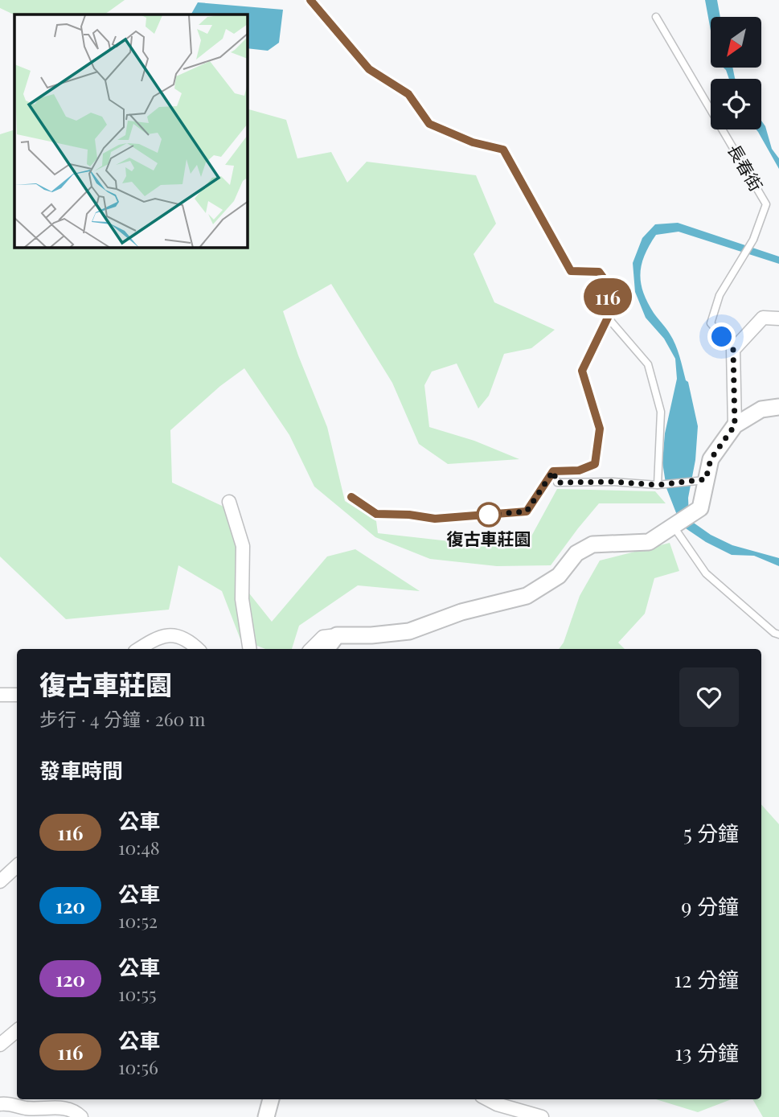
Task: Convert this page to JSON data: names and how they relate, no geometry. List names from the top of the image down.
{
  "streets": {
    "lane": ["長春街"]
  },
  "places": ["復古車莊園"],
  "lines": ["bus line 116"],
  "north": "bottom left",
  "page": {
    "on_map": "116",
    "heading": [
      ["復古車莊園", "步行 · 4 分鐘 · 260 m"],
      "發車時間"
    ],
    "list": [
      {
        "mark": "116",
        "name": "公車",
        "note": "10:48",
        "value": "5 分鐘"
      },
      {
        "mark": "120",
        "name": "公車",
        "note": "10:52",
        "value": "9 分鐘"
      },
      {
        "mark": "120",
        "name": "公車",
        "note": "10:55",
        "value": "12 分鐘"
      },
      {
        "mark": "116",
        "name": "公車",
        "note": "10:56",
        "value": "13 分鐘"
      }
    ]
  }
}
